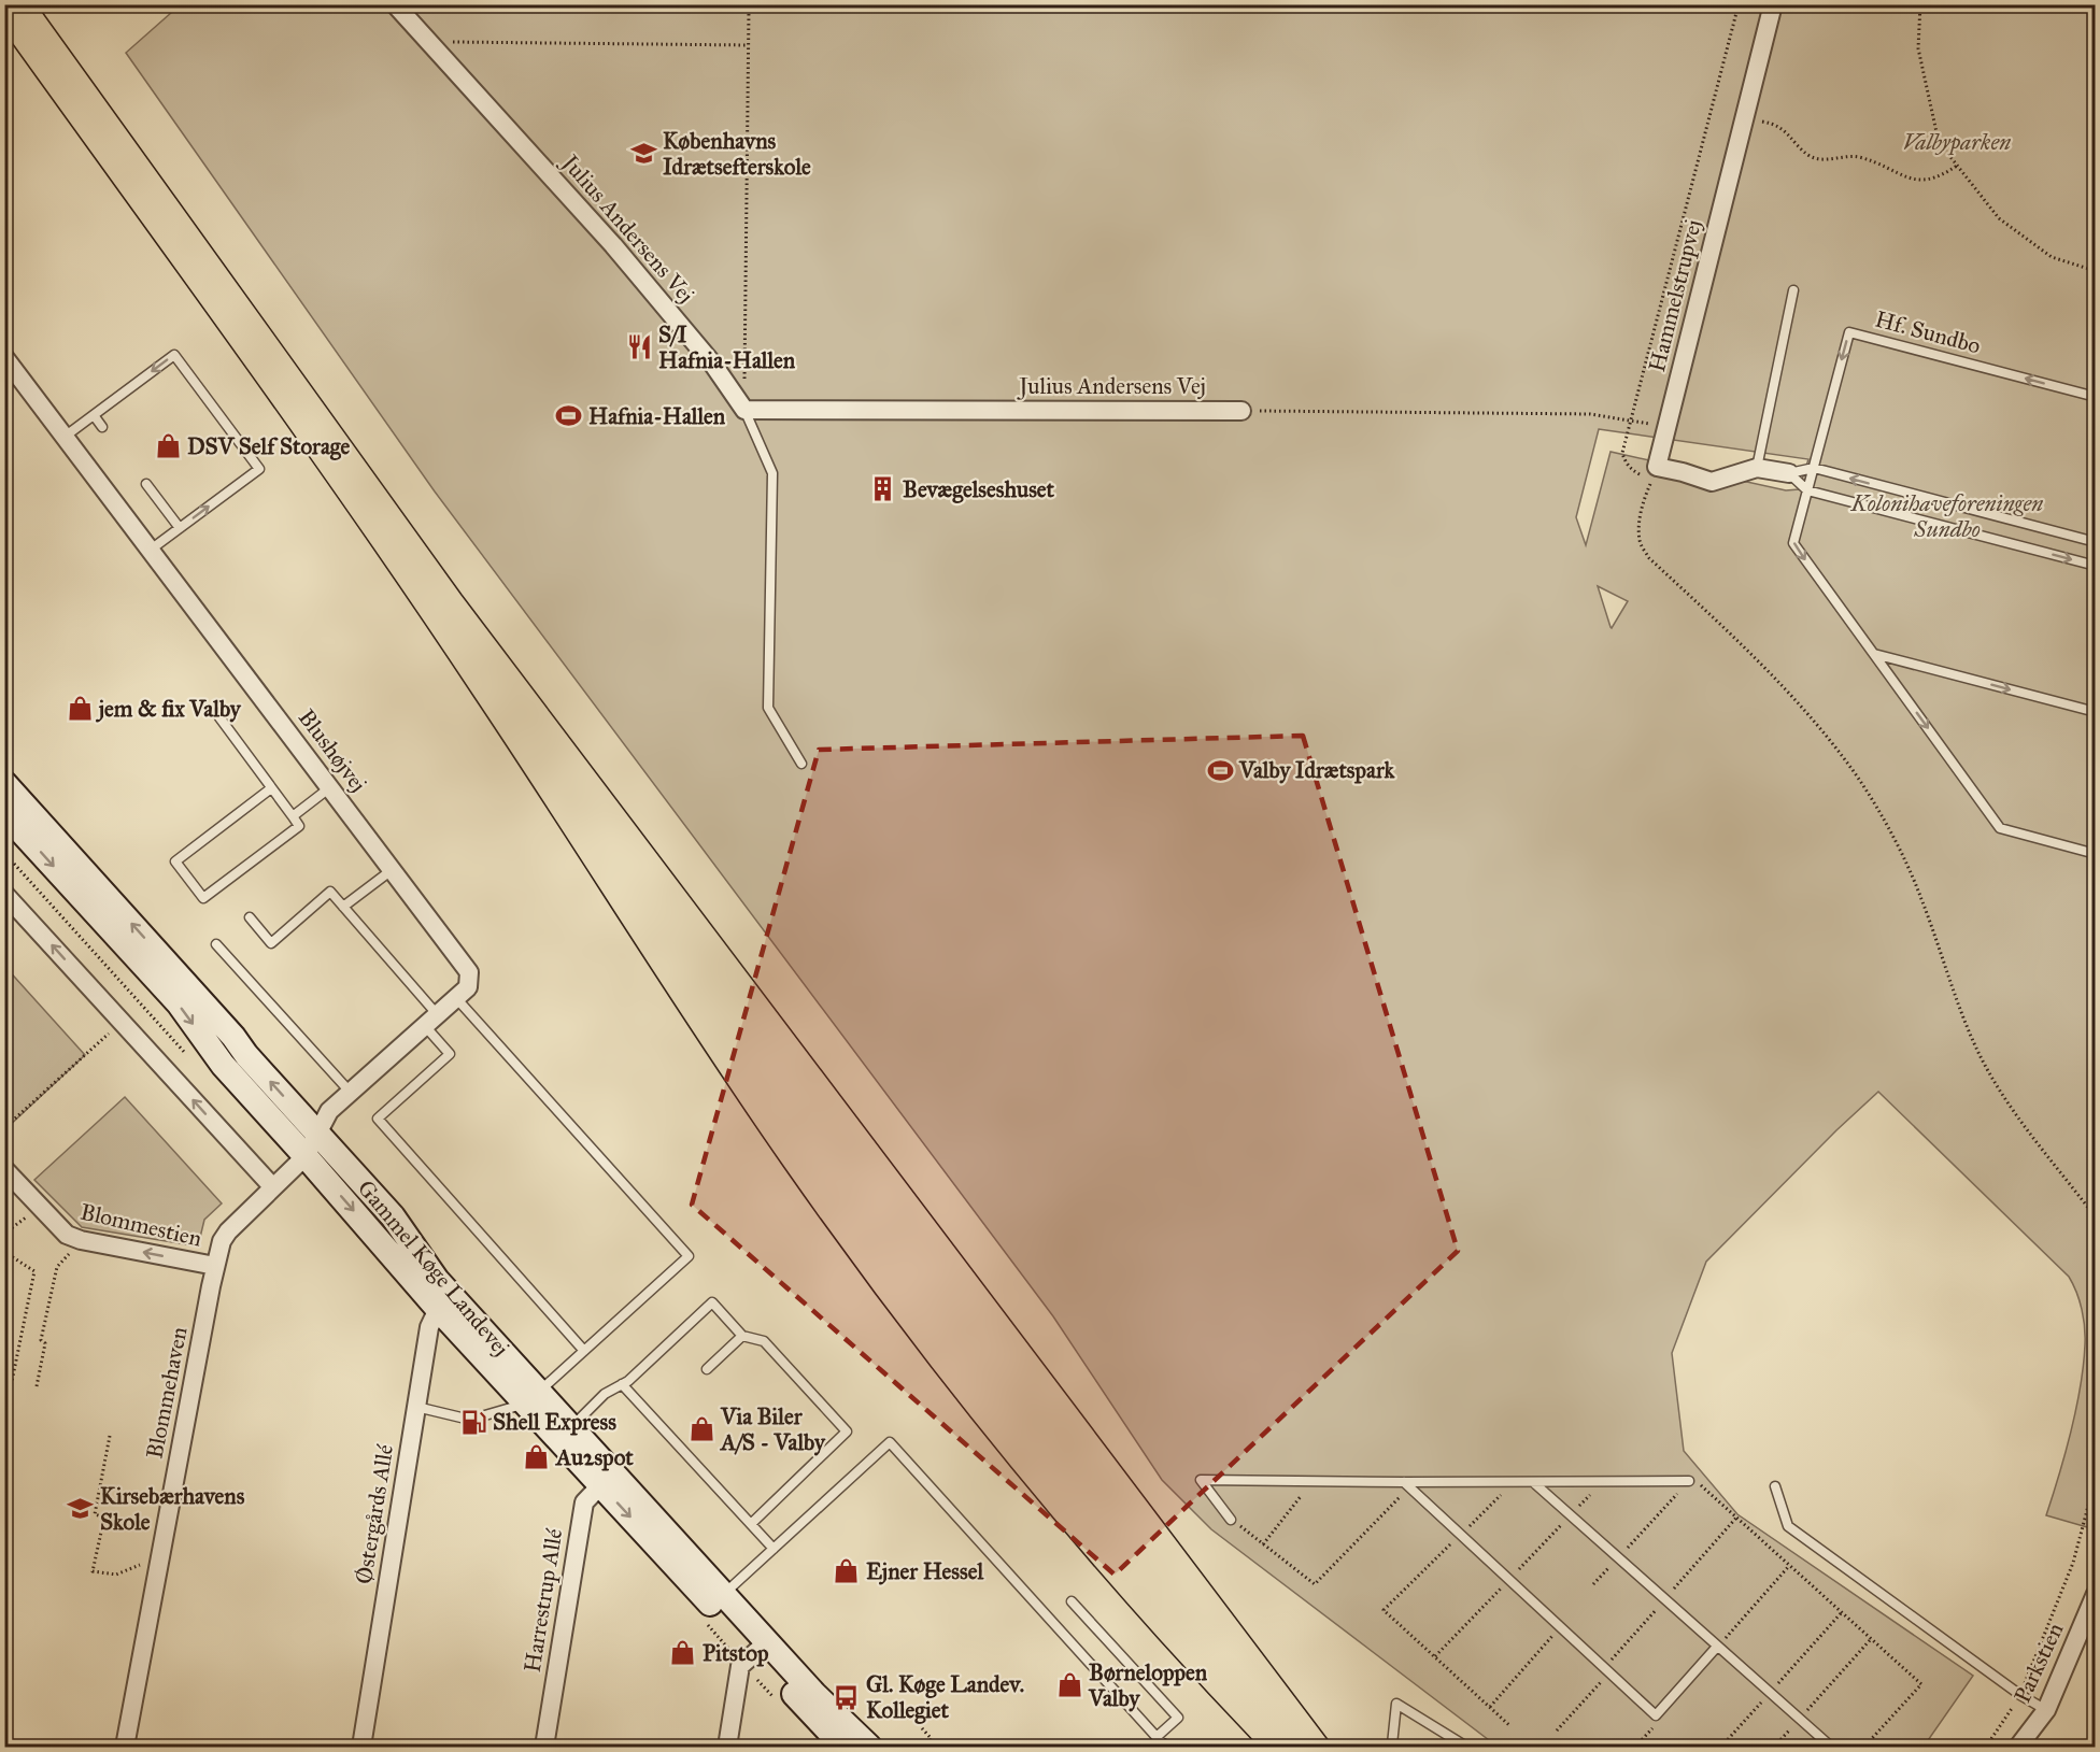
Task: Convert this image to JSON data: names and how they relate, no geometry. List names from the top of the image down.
{
  "streets": {
    "main road": ["Gammel Køge Landevej"],
    "street": [
      "Julius Andersens Vej",
      "Hammelstrupvej",
      "Blushøjvej",
      "Blommestien",
      "Blommehaven",
      "Østergårds Allé",
      "Harrestrup Allé",
      "Parkstien"
    ],
    "lane": ["Hf. Sundbo"]
  },
  "crossings": [
    ["Blushøjvej", "Gammel Køge Landevej"],
    ["Blushøjvej", "Blommehaven"],
    ["Blommestien", "Blommehaven"],
    ["Gammel Køge Landevej", "Blommehaven"],
    ["Gammel Køge Landevej", "Østergårds Allé"],
    ["Gammel Køge Landevej", "Harrestrup Allé"]
  ],
  "one_way": ["Blommestien"],
  "parks": ["Valbyparken", "Kolonihaveforeningen Sundbo"],
  "places": {
    "school or university": ["Københavns Idrætsefterskole", "Kirsebærhavens Skole"],
    "restaurant": ["S/I Hafnia-Hallen"],
    "sports": ["Hafnia-Hallen", "Valby Idrætspark"],
    "shop": [
      "DSV Self Storage",
      "jem & fix Valby",
      "Via Biler A/S - Valby",
      "Au2spot",
      "Ejner Hessel",
      "Pitstop",
      "Børneloppen Valby"
    ],
    "building": ["Bevægelseshuset"],
    "fuel station": ["Shell Express"],
    "bus stop": ["Gl. Køge Landev. Kollegiet"]
  }
}
